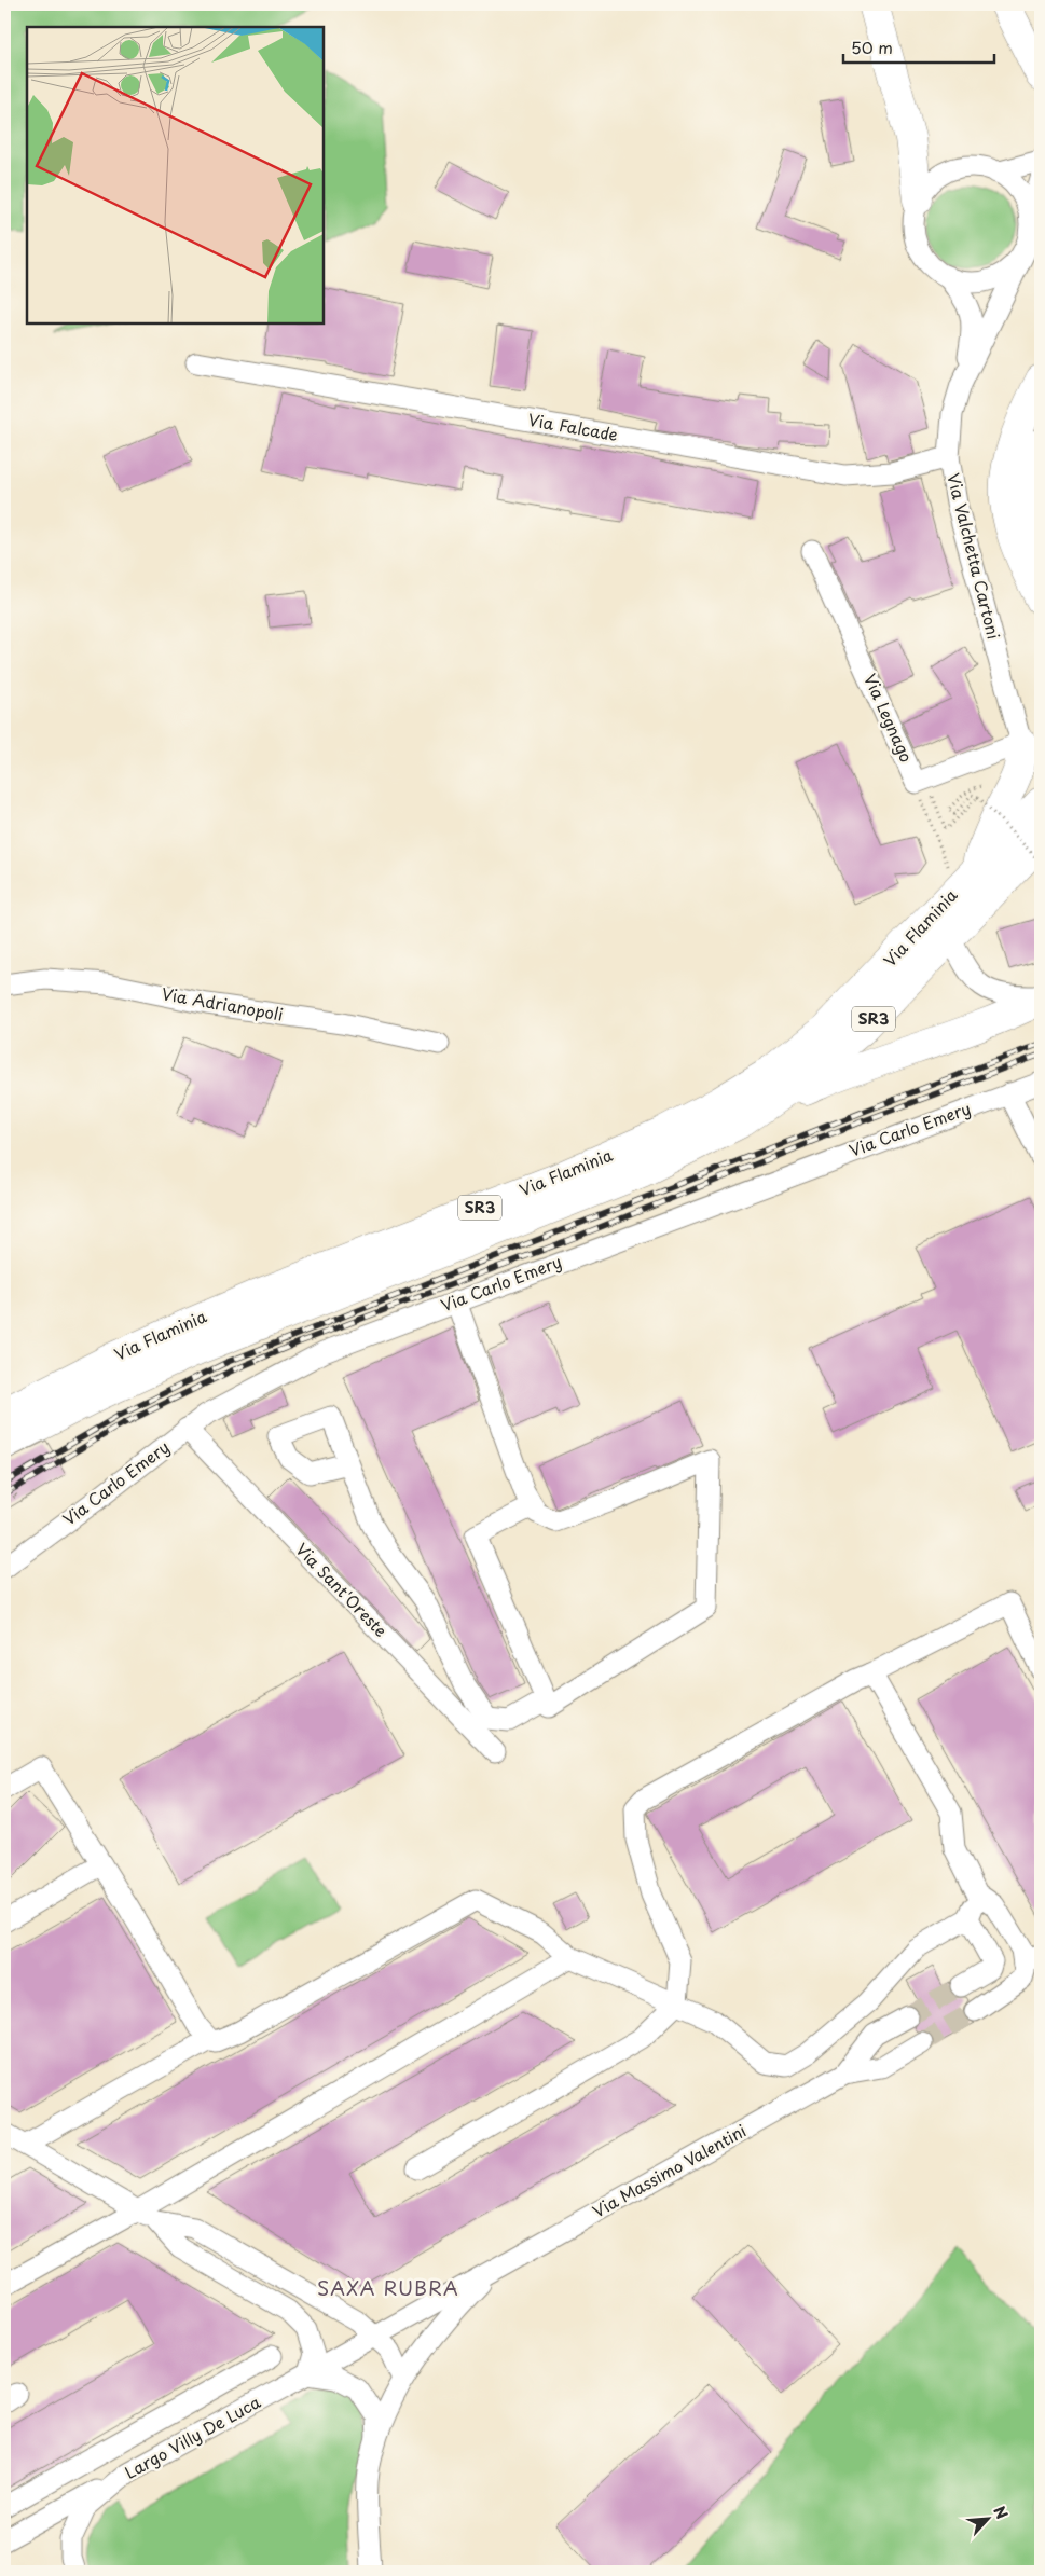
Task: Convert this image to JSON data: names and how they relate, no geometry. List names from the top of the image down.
{
  "streets": {
    "highway": ["Via Flaminia", "SR3"],
    "street": [
      "Via Falcade",
      "Via Valchetta Cartoni",
      "Via Legnago",
      "Via Adrianopoli",
      "Via Carlo Emery",
      "Via Sant'Oreste",
      "Via Massimo Valentini",
      "Largo Villy De Luca"
    ]
  },
  "crossings": [
    ["Via Falcade", "Via Valchetta Cartoni"],
    ["Via Valchetta Cartoni", "Via Legnago"],
    ["Via Carlo Emery", "Via Sant'Oreste"],
    ["Via Massimo Valentini", "Largo Villy De Luca"]
  ],
  "districts": ["SAXA RUBRA"],
  "scale_bar": "50 m",
  "north": "top right"
}
